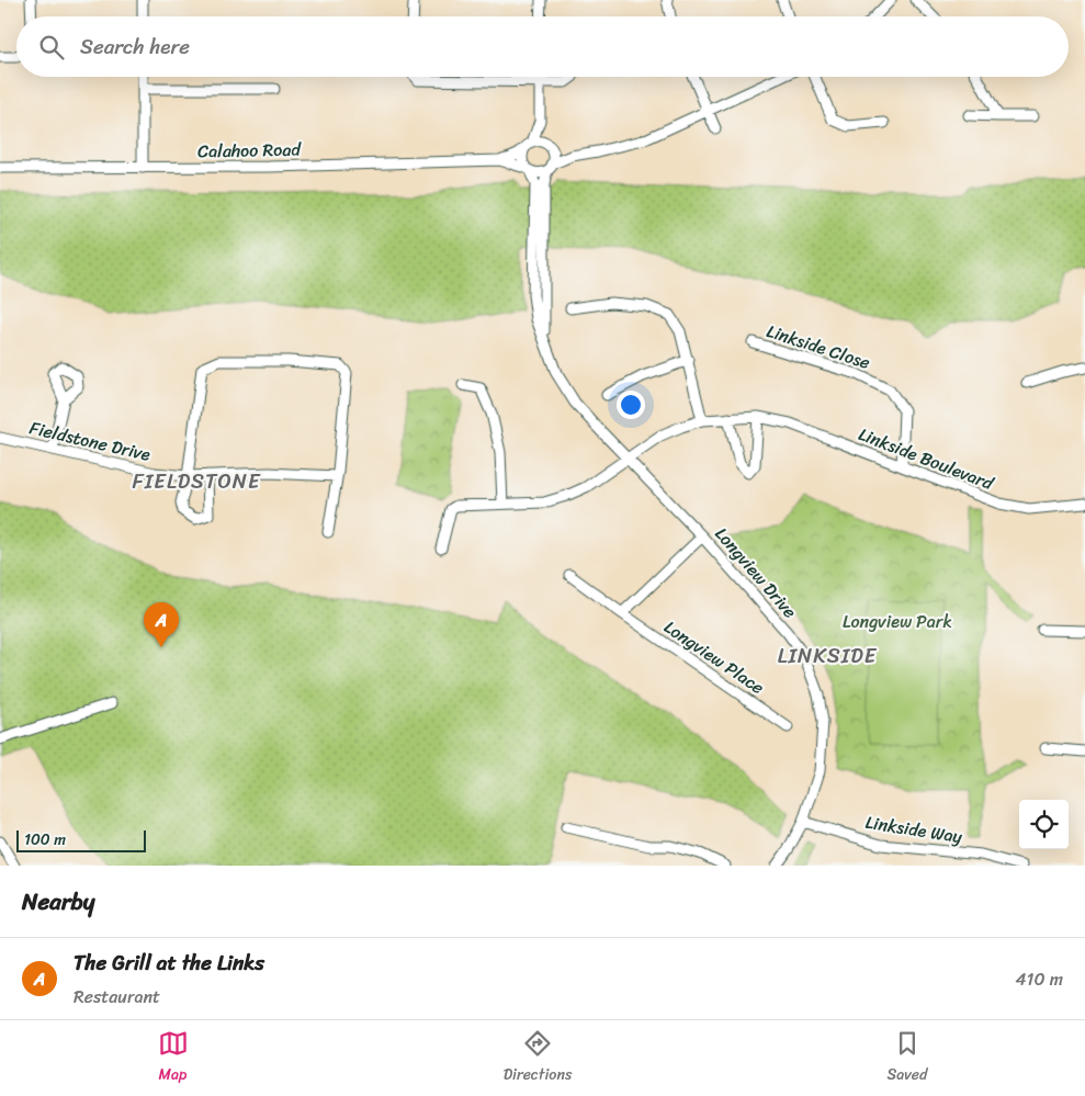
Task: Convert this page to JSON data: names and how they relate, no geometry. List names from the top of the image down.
{
  "streets": {
    "street": [
      "Calahoo Road",
      "Linkside Close",
      "Fieldstone Drive",
      "Linkside Boulevard",
      "Longview Drive",
      "Longview Place",
      "Linkside Way"
    ]
  },
  "crossings": [
    ["Calahoo Road", "Longview Drive"],
    ["Linkside Close", "Linkside Boulevard"],
    ["Linkside Boulevard", "Longview Drive"],
    ["Longview Drive", "Linkside Way"]
  ],
  "districts": ["FIELDSTONE", "LINKSIDE"],
  "parks": ["Longview Park"],
  "scale_bar": "100 m",
  "page": {
    "search": "Search here",
    "pins": "A",
    "scale": "100 m",
    "heading": "Nearby",
    "list": [
      {
        "mark": "A",
        "name": "The Grill at the Links",
        "note": "Restaurant",
        "value": "410 m"
      }
    ],
    "nav": ["Map", "Directions", "Saved"]
  }
}
